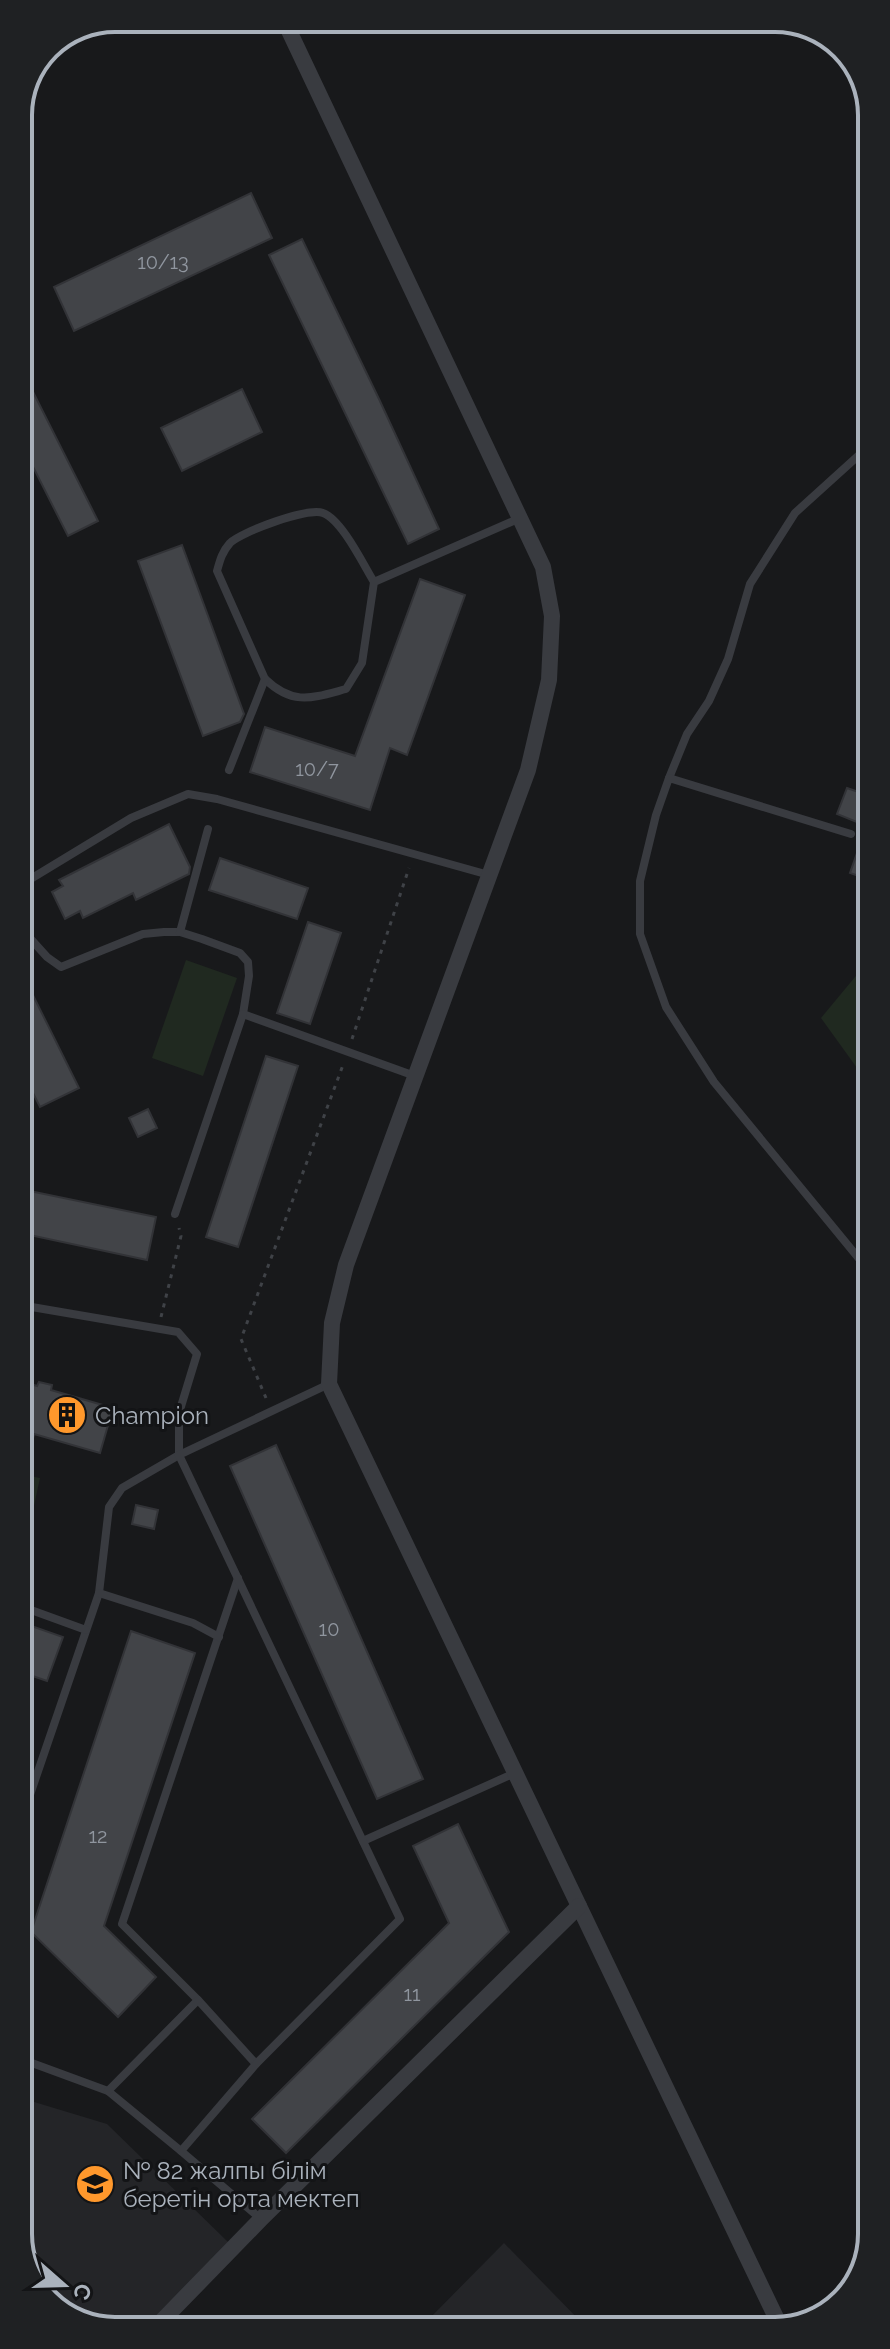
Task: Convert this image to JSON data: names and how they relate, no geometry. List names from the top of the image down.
{
  "places": {
    "building": ["Champion"],
    "school or university": ["№ 82 жалпы білім беретін орта мектеп"]
  },
  "house_numbers": [
    "10/13",
    "10/7",
    "10",
    "12",
    "11"
  ],
  "north": "right"
}
